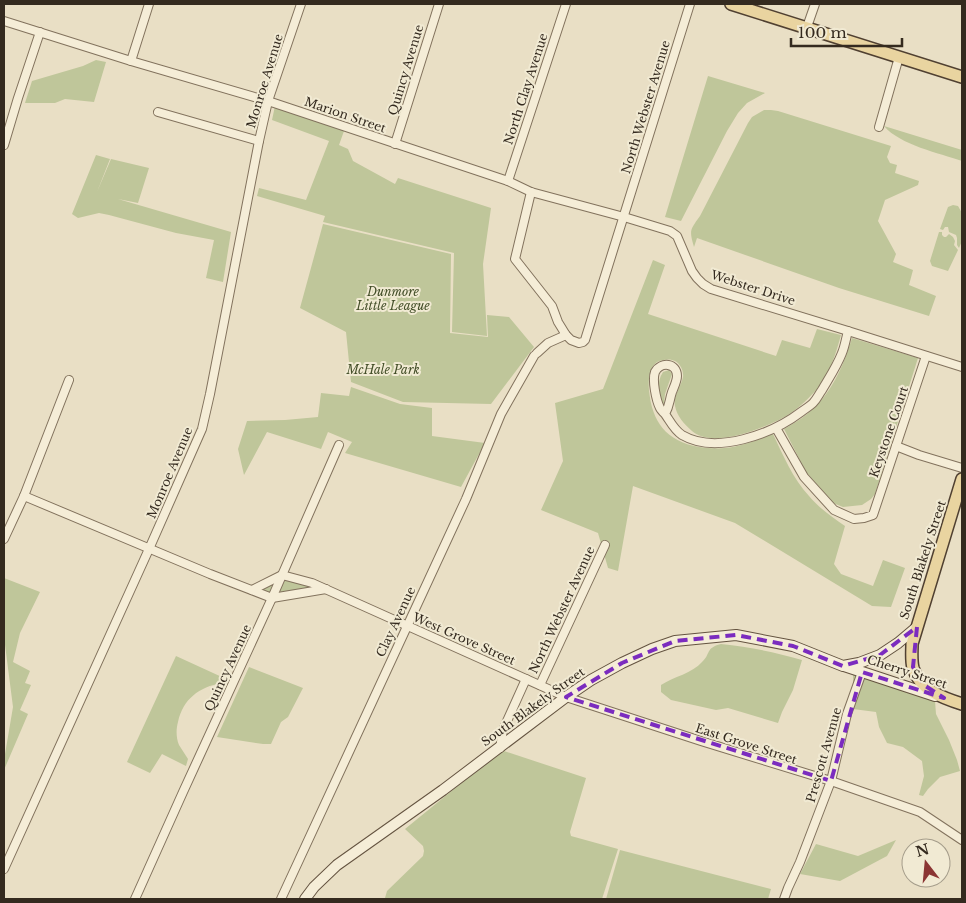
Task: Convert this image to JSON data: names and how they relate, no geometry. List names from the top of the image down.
{
  "streets": {
    "main road": ["South Blakely Street", "Cherry Street"],
    "street": [
      "Quincy Avenue",
      "Monroe Avenue",
      "North Clay Avenue",
      "North Webster Avenue",
      "Marion Street",
      "Webster Drive",
      "Keystone Court",
      "Clay Avenue",
      "West Grove Street",
      "East Grove Street",
      "Prescott Avenue"
    ]
  },
  "crossings": [
    ["Quincy Avenue", "Marion Street"],
    ["Quincy Avenue", "West Grove Street"],
    ["Monroe Avenue", "Marion Street"],
    ["North Clay Avenue", "Marion Street"],
    ["North Webster Avenue", "Marion Street"],
    ["North Webster Avenue", "South Blakely Street"],
    ["North Webster Avenue", "West Grove Street"],
    ["Marion Street", "Webster Drive"],
    ["Webster Drive", "Keystone Court"],
    ["South Blakely Street", "West Grove Street"],
    ["South Blakely Street", "Cherry Street"],
    ["South Blakely Street", "East Grove Street"],
    ["Clay Avenue", "West Grove Street"],
    ["West Grove Street", "East Grove Street"],
    ["Cherry Street", "Prescott Avenue"],
    ["East Grove Street", "Prescott Avenue"]
  ],
  "parks": ["Dunmore Little League", "McHale Park"],
  "scale_bar": "100 m",
  "north": "top"
}
